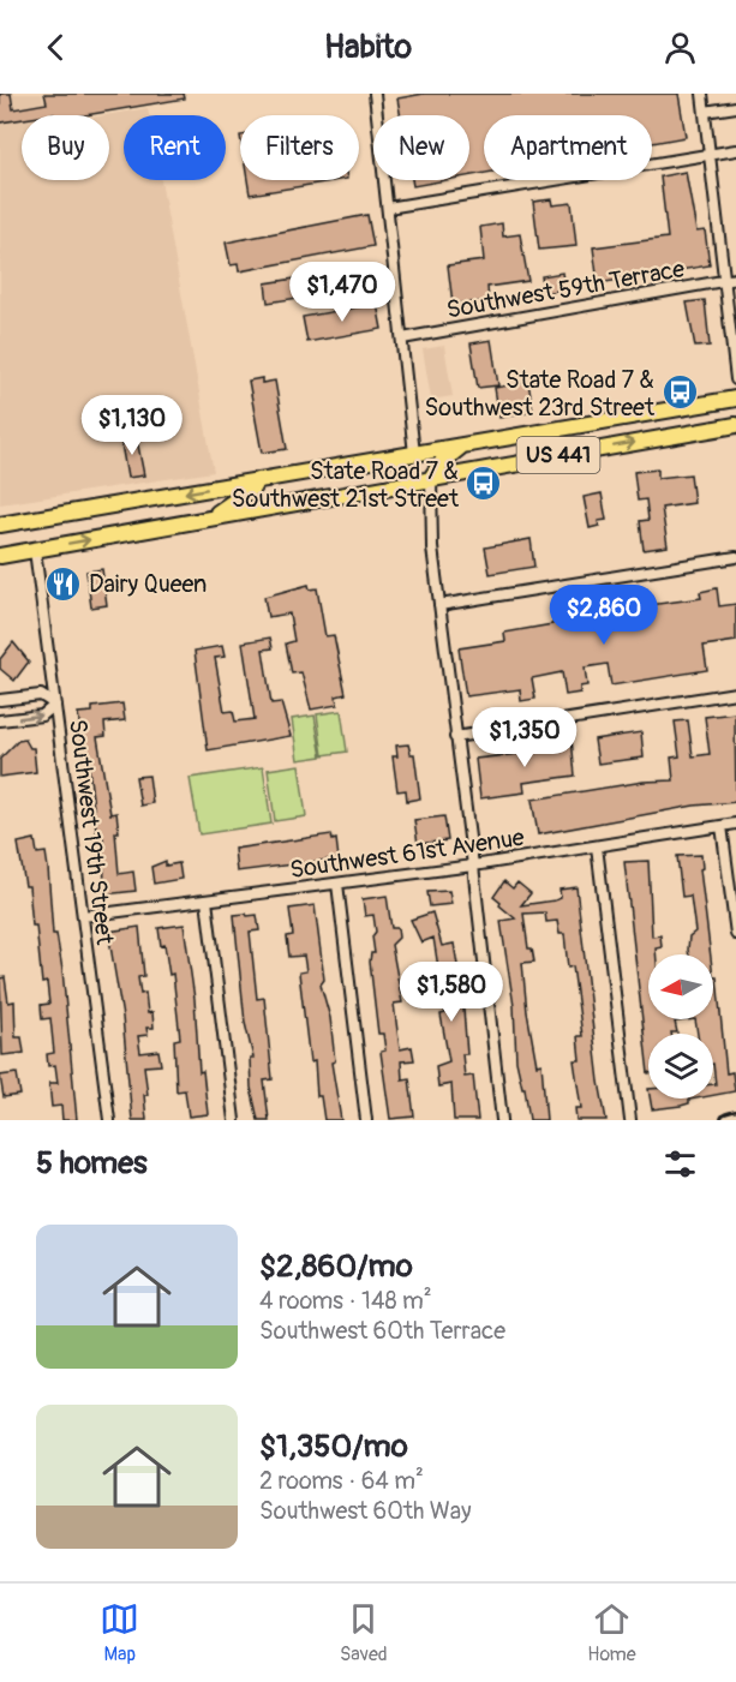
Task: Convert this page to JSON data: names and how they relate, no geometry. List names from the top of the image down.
{
  "streets": {
    "main road": ["US 441"],
    "street": ["Southwest 59th Terrace", "Southwest 19th Street", "Southwest 61st Avenue"]
  },
  "crossings": [
    ["US 441", "Southwest 19th Street"],
    ["Southwest 19th Street", "Southwest 61st Avenue"]
  ],
  "places": {
    "bus stop": ["State Road 7 & Southwest 23rd Street", "State Road 7 & Southwest 21st Street"],
    "restaurant": ["Dairy Queen"]
  },
  "north": "left",
  "page": {
    "header": "Habito",
    "chip": [
      "Buy",
      "Rent",
      "Filters",
      "New",
      "Apartment"
    ],
    "price": [
      "$1,470",
      "$1,130",
      "$2,860",
      "$1,350",
      "$1,580"
    ],
    "heading": "5 homes",
    "list": [
      {
        "name": "$2,860/mo",
        "note": "4 rooms · 148 m² · Southwest 60th Terrace"
      },
      {
        "name": "$1,350/mo",
        "note": "2 rooms · 64 m² · Southwest 60th Way"
      }
    ],
    "tabs": ["Map", "Saved", "Home"]
  }
}
